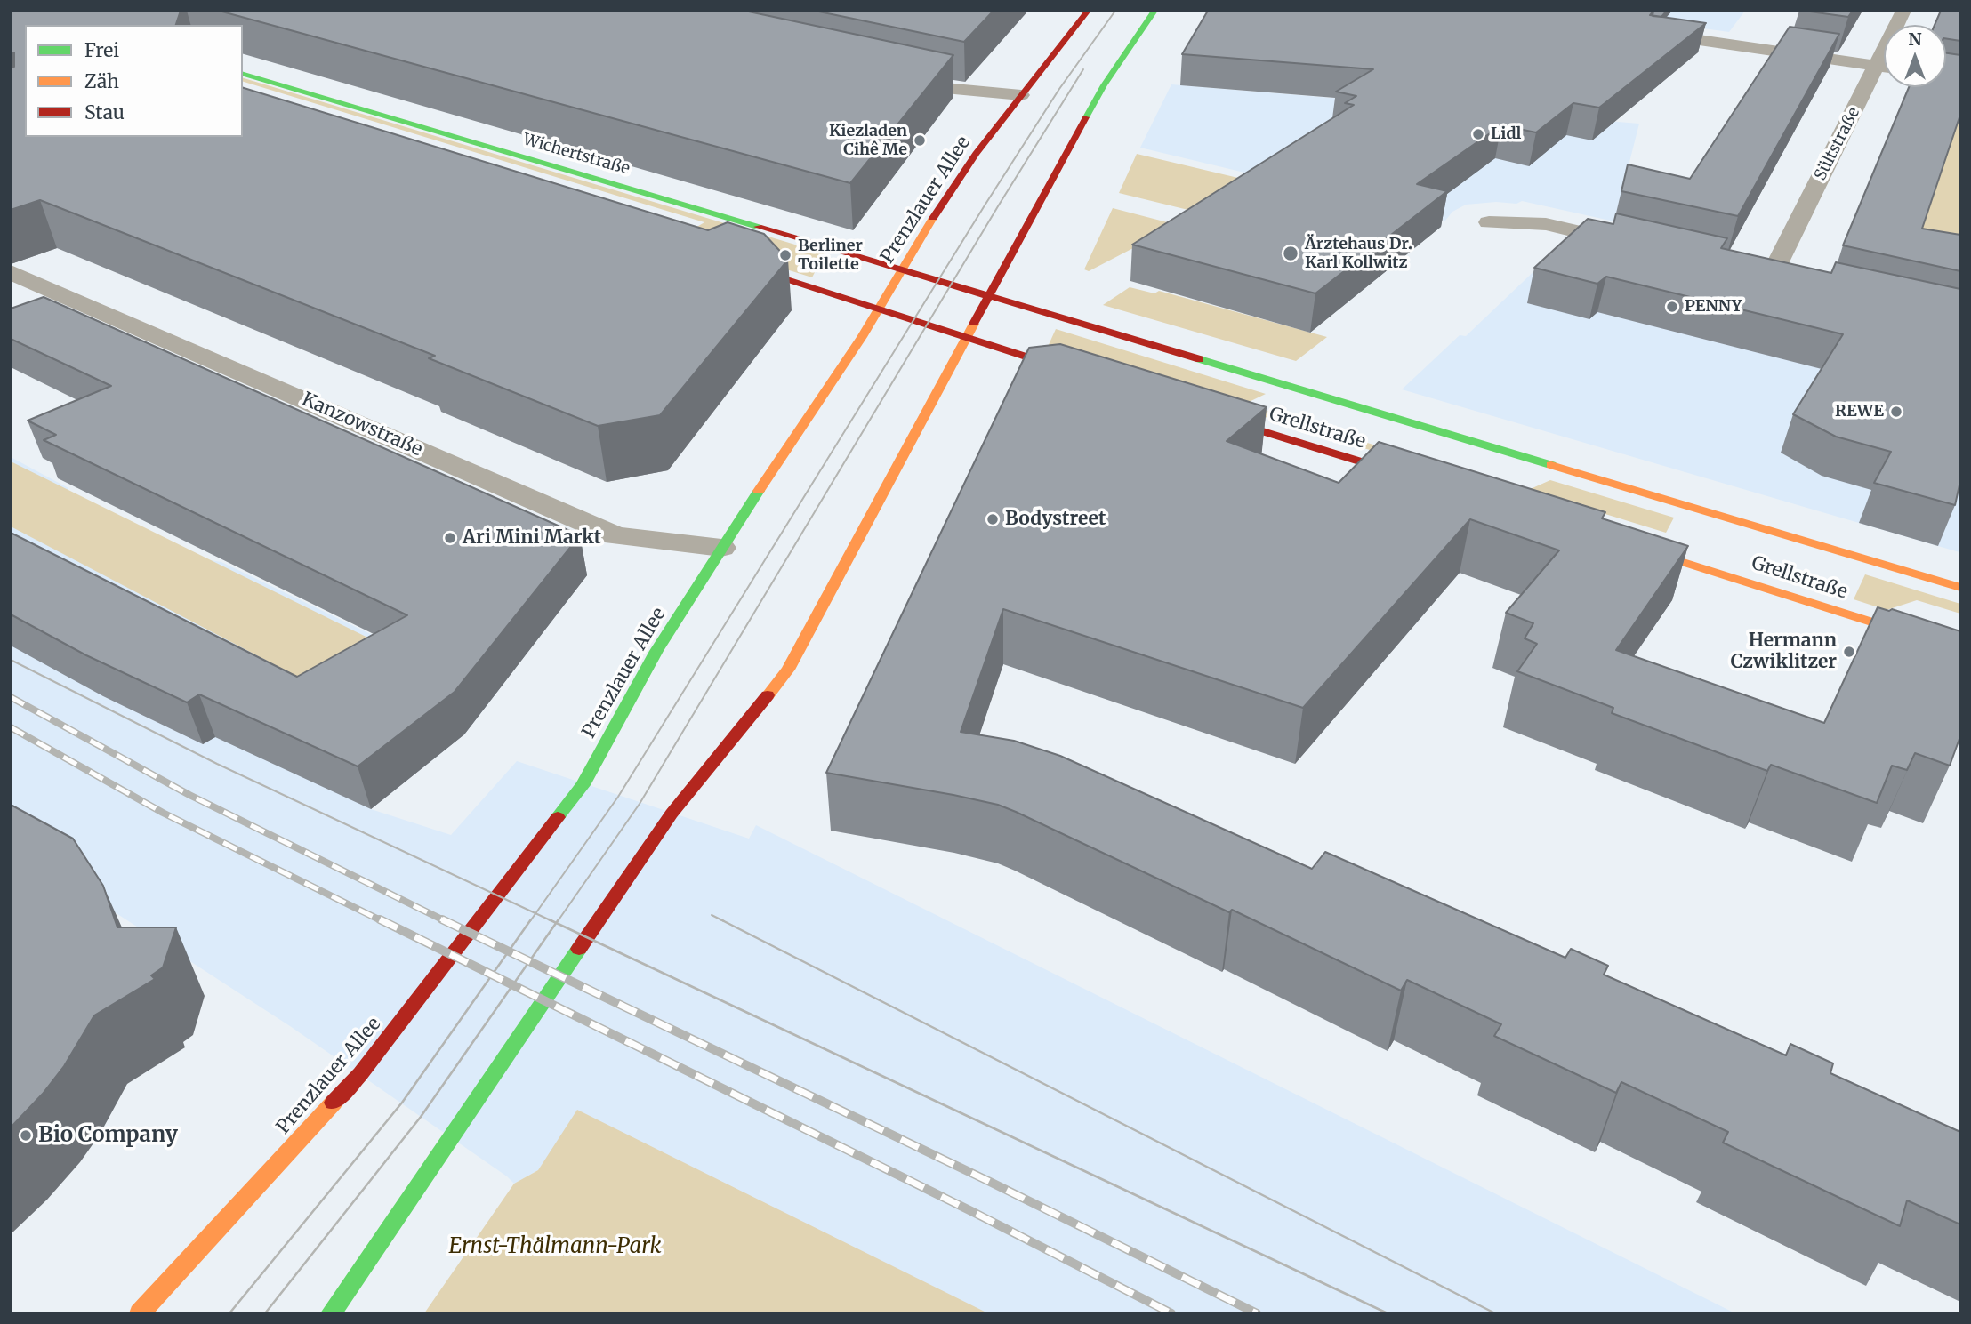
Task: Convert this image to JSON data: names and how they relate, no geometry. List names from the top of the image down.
{
  "streets": {
    "main road": ["Wichertstraße", "Prenzlauer Allee", "Grellstraße"],
    "street": ["Sültstraße", "Kanzowstraße"]
  },
  "crossings": [
    ["Wichertstraße", "Prenzlauer Allee"],
    ["Wichertstraße", "Grellstraße"],
    ["Prenzlauer Allee", "Kanzowstraße"],
    ["Prenzlauer Allee", "Grellstraße"]
  ],
  "parks": ["Ernst-Thälmann-Park"],
  "places": [
    "Lidl",
    "Kiezladen Cihê Me",
    "Ärztehaus Dr. Karl Kollwitz",
    "Berliner Toilette",
    "PENNY",
    "REWE",
    "Bodystreet",
    "Ari Mini Markt",
    "Hermann Czwiklitzer",
    "Bio Company"
  ],
  "legend": ["Frei", "Zäh", "Stau"],
  "north": "top"
}
